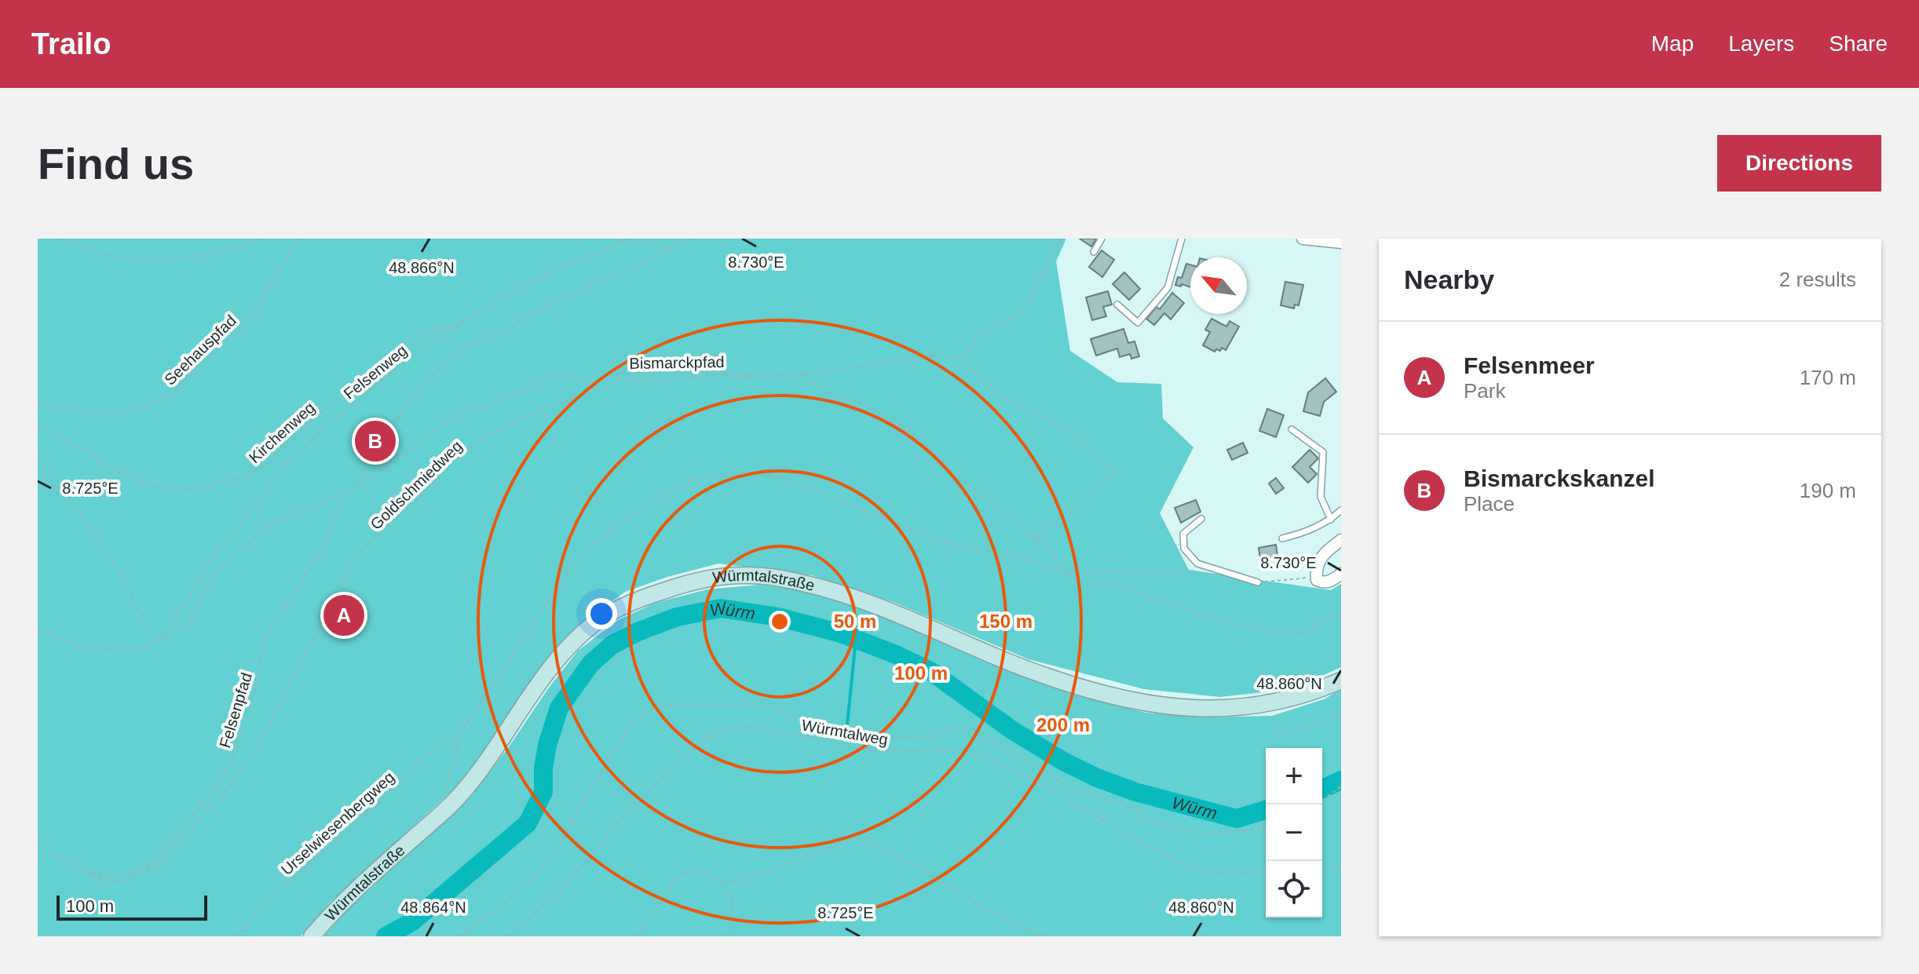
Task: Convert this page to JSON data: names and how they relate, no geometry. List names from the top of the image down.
{
  "streets": {
    "main road": ["Würmtalstraße"],
    "path": [
      "Seehauspfad",
      "Bismarckpfad",
      "Felsenweg",
      "Kirchenweg",
      "Goldschmiedweg",
      "Felsenpfad",
      "Würmtalweg",
      "Urselwiesenbergweg"
    ]
  },
  "crossings": [
    ["Bismarckpfad", "Felsenweg"],
    ["Bismarckpfad", "Goldschmiedweg"],
    ["Bismarckpfad", "Felsenpfad"],
    ["Felsenweg", "Kirchenweg"],
    ["Goldschmiedweg", "Felsenpfad"]
  ],
  "water": ["Würm"],
  "scale_bar": "100 m",
  "north": "top left",
  "page": {
    "header": "Trailo",
    "nav": ["Map", "Layers", "Share"],
    "buttons": "Directions",
    "title": "Find us",
    "heading": ["Nearby", "2 results"],
    "list": [
      {
        "mark": "A",
        "name": "Felsenmeer",
        "note": "Park",
        "value": "170 m"
      },
      {
        "mark": "B",
        "name": "Bismarckskanzel",
        "note": "Place",
        "value": "190 m"
      }
    ],
    "pins": ["B", "A"],
    "map_buttons": ["+", "−"],
    "scale": "100 m"
  },
  "coordinates": [
    "8.730°E",
    "48.866°N",
    "8.725°E",
    "48.860°N",
    "48.864°N"
  ],
  "rings": [
    "50 m",
    "150 m",
    "100 m",
    "200 m"
  ]
}
